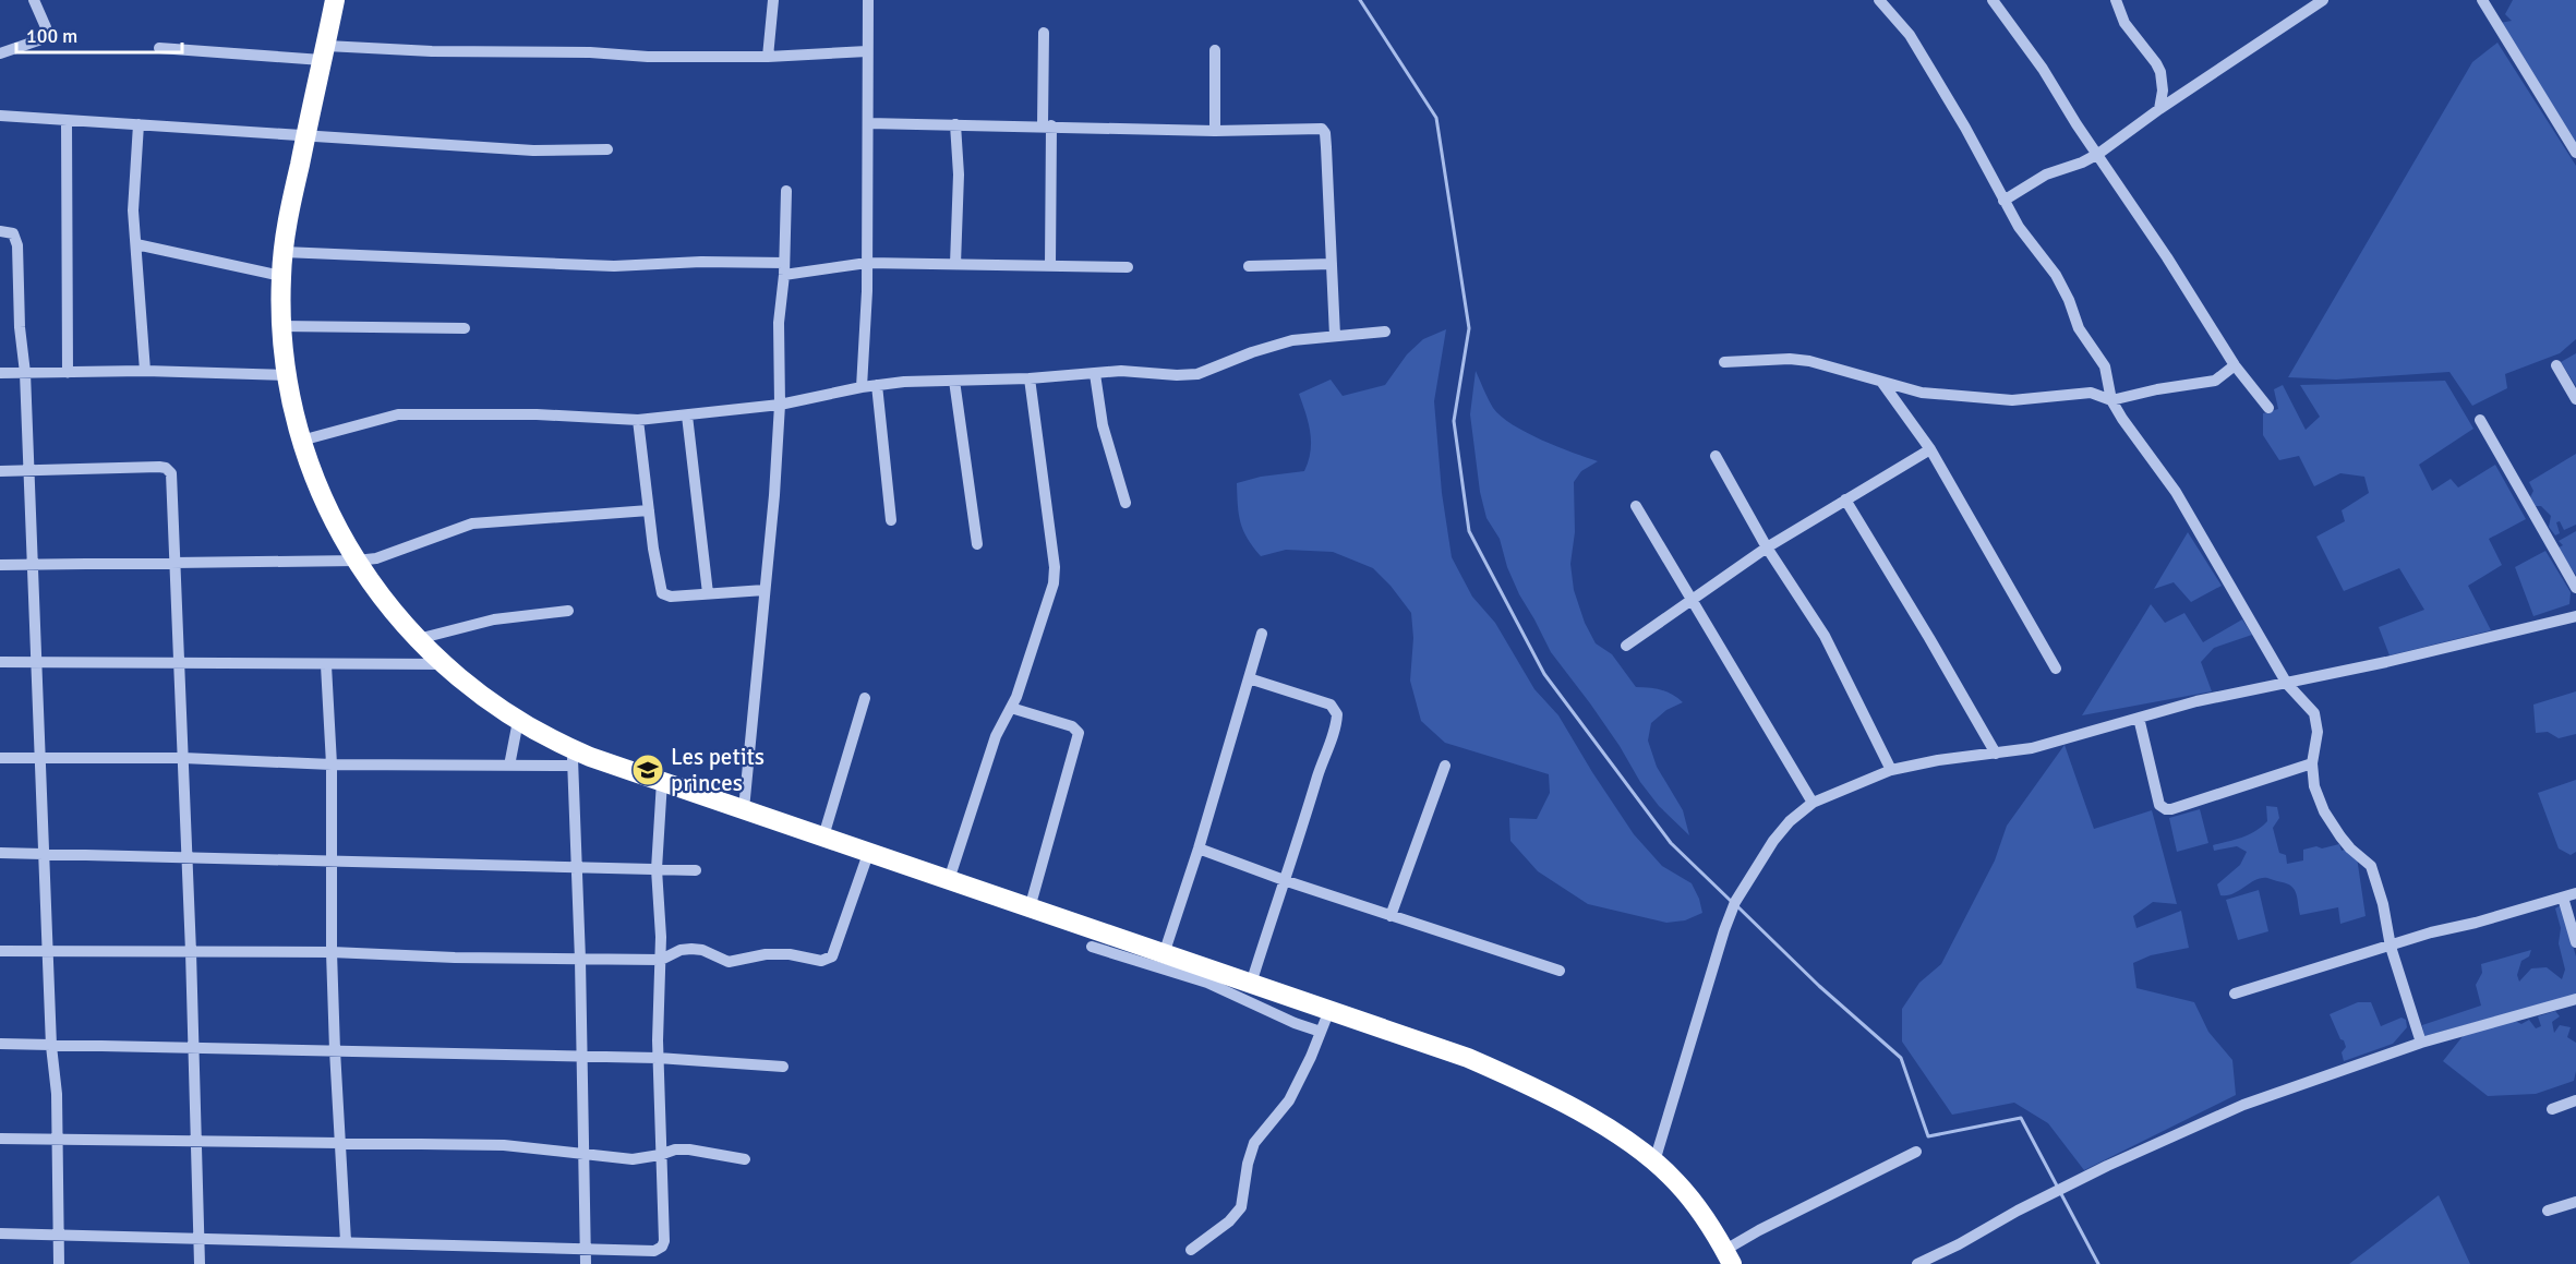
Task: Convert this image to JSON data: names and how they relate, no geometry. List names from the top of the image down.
{
  "places": {
    "school or university": ["Les petits princes"]
  },
  "scale_bar": "100 m"
}
